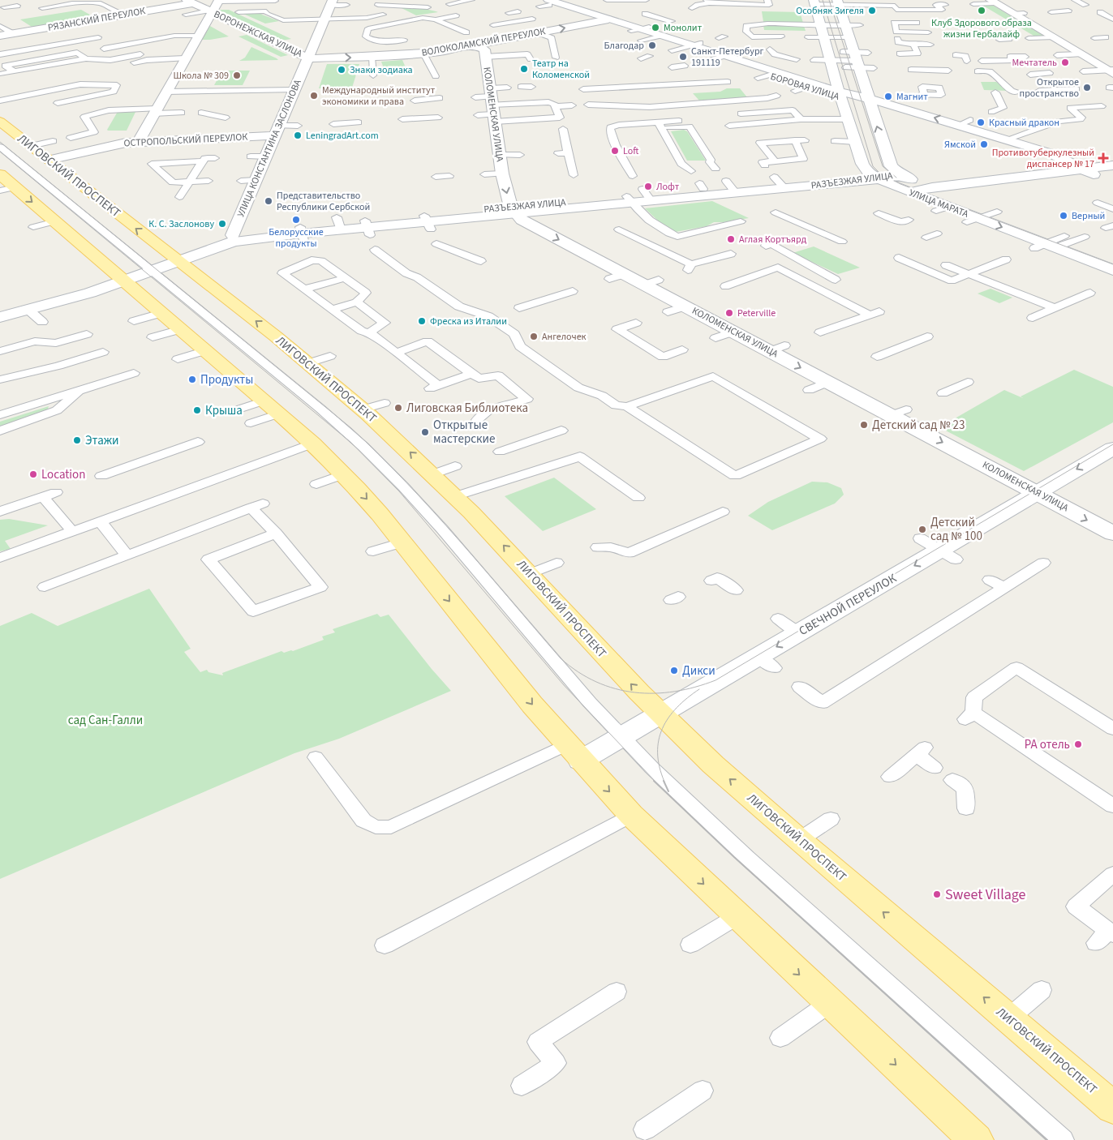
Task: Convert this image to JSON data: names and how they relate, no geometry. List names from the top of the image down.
{
  "streets": {
    "main road": ["ЛИГОВСКИЙ ПРОСПЕКТ"],
    "street": [
      "РЯЗАНСКИЙ ПЕРЕУЛОК",
      "ВОРОНЕЖСКАЯ УЛИЦА",
      "ВОЛОКОЛАМСКИЙ ПЕРЕУЛОК",
      "БОРОВАЯ УЛИЦА",
      "КОЛОМЕНСКАЯ УЛИЦА",
      "ОСТРОПОЛЬСКИЙ ПЕРЕУЛОК",
      "УЛИЦА КОНСТАНТИНА ЗАСЛОНОВА",
      "РАЗЪЕЗЖАЯ УЛИЦА",
      "УЛИЦА МАРАТА",
      "СВЕЧНОЙ ПЕРЕУЛОК"
    ]
  },
  "crossings": [
    ["РЯЗАНСКИЙ ПЕРЕУЛОК", "ВОРОНЕЖСКАЯ УЛИЦА"],
    ["ВОРОНЕЖСКАЯ УЛИЦА", "ВОЛОКОЛАМСКИЙ ПЕРЕУЛОК"],
    ["ВОРОНЕЖСКАЯ УЛИЦА", "УЛИЦА КОНСТАНТИНА ЗАСЛОНОВА"],
    ["ВОЛОКОЛАМСКИЙ ПЕРЕУЛОК", "БОРОВАЯ УЛИЦА"],
    ["ВОЛОКОЛАМСКИЙ ПЕРЕУЛОК", "КОЛОМЕНСКАЯ УЛИЦА"],
    ["ВОЛОКОЛАМСКИЙ ПЕРЕУЛОК", "УЛИЦА КОНСТАНТИНА ЗАСЛОНОВА"],
    ["БОРОВАЯ УЛИЦА", "УЛИЦА МАРАТА"],
    ["КОЛОМЕНСКАЯ УЛИЦА", "РАЗЪЕЗЖАЯ УЛИЦА"],
    ["КОЛОМЕНСКАЯ УЛИЦА", "СВЕЧНОЙ ПЕРЕУЛОК"],
    ["ОСТРОПОЛЬСКИЙ ПЕРЕУЛОК", "УЛИЦА КОНСТАНТИНА ЗАСЛОНОВА"],
    ["ОСТРОПОЛЬСКИЙ ПЕРЕУЛОК", "ЛИГОВСКИЙ ПРОСПЕКТ"],
    ["УЛИЦА КОНСТАНТИНА ЗАСЛОНОВА", "РАЗЪЕЗЖАЯ УЛИЦА"],
    ["ЛИГОВСКИЙ ПРОСПЕКТ", "СВЕЧНОЙ ПЕРЕУЛОК"],
    ["РАЗЪЕЗЖАЯ УЛИЦА", "УЛИЦА МАРАТА"]
  ],
  "one_way": ["ВОЛОКОЛАМСКИЙ ПЕРЕУЛОК", "КОЛОМЕНСКАЯ УЛИЦА", "СВЕЧНОЙ ПЕРЕУЛОК"],
  "parks": ["сад Сан-Галли"],
  "places": {
    "other": [
      "Особняк Зигеля",
      "Клуб Здорового образа жизни Гербалайф",
      "Монолит",
      "Благодар",
      "Санкт-Петербург 191119",
      "Мечтатель",
      "Театр на Коломенской",
      "Знаки зодиака",
      "Школа № 309",
      "Открытое пространство",
      "Международный институт экономики и права",
      "Магнит",
      "Красный дракон",
      "LeningradArt.com",
      "Ямской",
      "Loft",
      "Лофт",
      "Представительство Республики Сербской",
      "Верный",
      "Белорусские продукты",
      "К. С. Заслонову",
      "Аглая Кортъярд",
      "Peterville",
      "Фреска из Италии",
      "Ангелочек",
      "Продукты",
      "Лиговская Библиотека",
      "Крыша",
      "Детский сад № 23",
      "Открытые мастерские",
      "Этажи",
      "Location",
      "Детский сад № 100",
      "Дикси",
      "РА отель",
      "Sweet Village"
    ],
    "health": ["Противотуберкулезный диспансер № 17"]
  }
}
